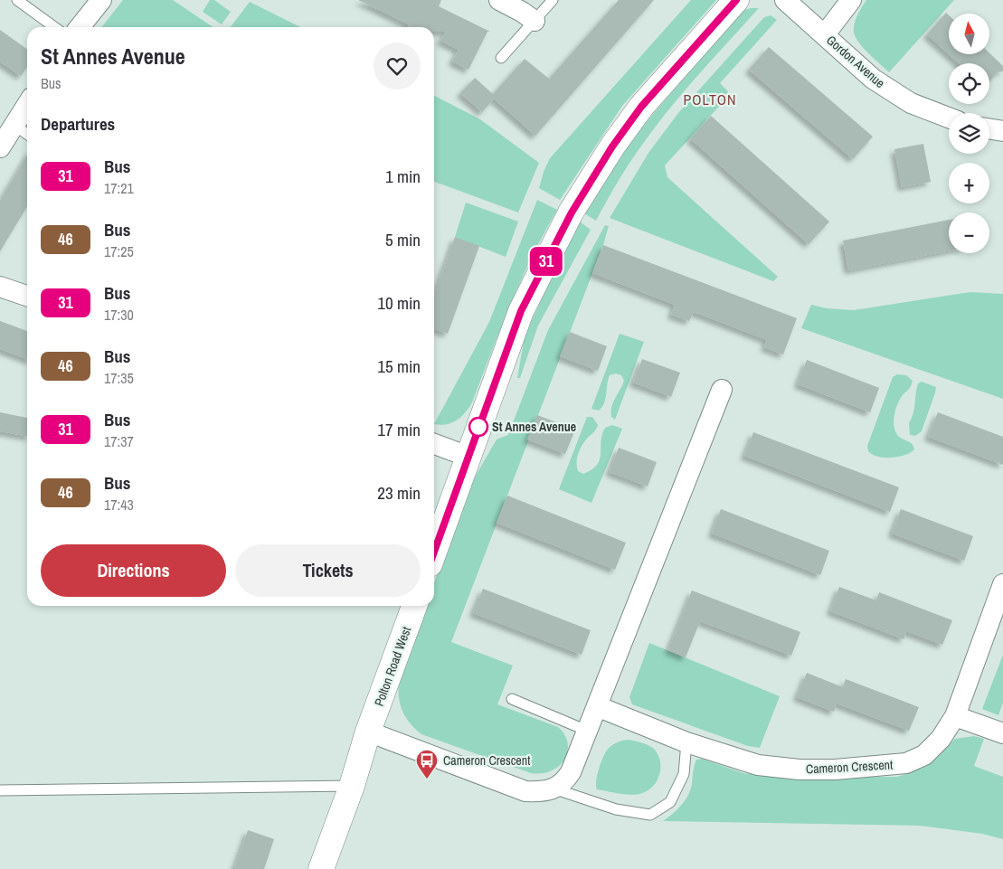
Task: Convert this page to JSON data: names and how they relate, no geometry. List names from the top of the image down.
{
  "streets": {
    "street": ["Gordon Avenue", "Polton Road West", "Cameron Crescent"]
  },
  "districts": ["POLTON"],
  "places": {
    "other": ["St Annes Avenue"],
    "bus stop": ["Cameron Crescent"]
  },
  "lines": ["bus line 31"],
  "north": "top",
  "page": {
    "on_map": "31",
    "map_buttons": ["+", "−"],
    "heading": [
      ["St Annes Avenue", "Bus"],
      "Departures"
    ],
    "list": [
      {
        "mark": "31",
        "name": "Bus",
        "note": "17:21",
        "value": "1 min"
      },
      {
        "mark": "46",
        "name": "Bus",
        "note": "17:25",
        "value": "5 min"
      },
      {
        "mark": "31",
        "name": "Bus",
        "note": "17:30",
        "value": "10 min"
      },
      {
        "mark": "46",
        "name": "Bus",
        "note": "17:35",
        "value": "15 min"
      },
      {
        "mark": "31",
        "name": "Bus",
        "note": "17:37",
        "value": "17 min"
      },
      {
        "mark": "46",
        "name": "Bus",
        "note": "17:43",
        "value": "23 min"
      }
    ],
    "buttons": ["Directions", "Tickets"]
  }
}
